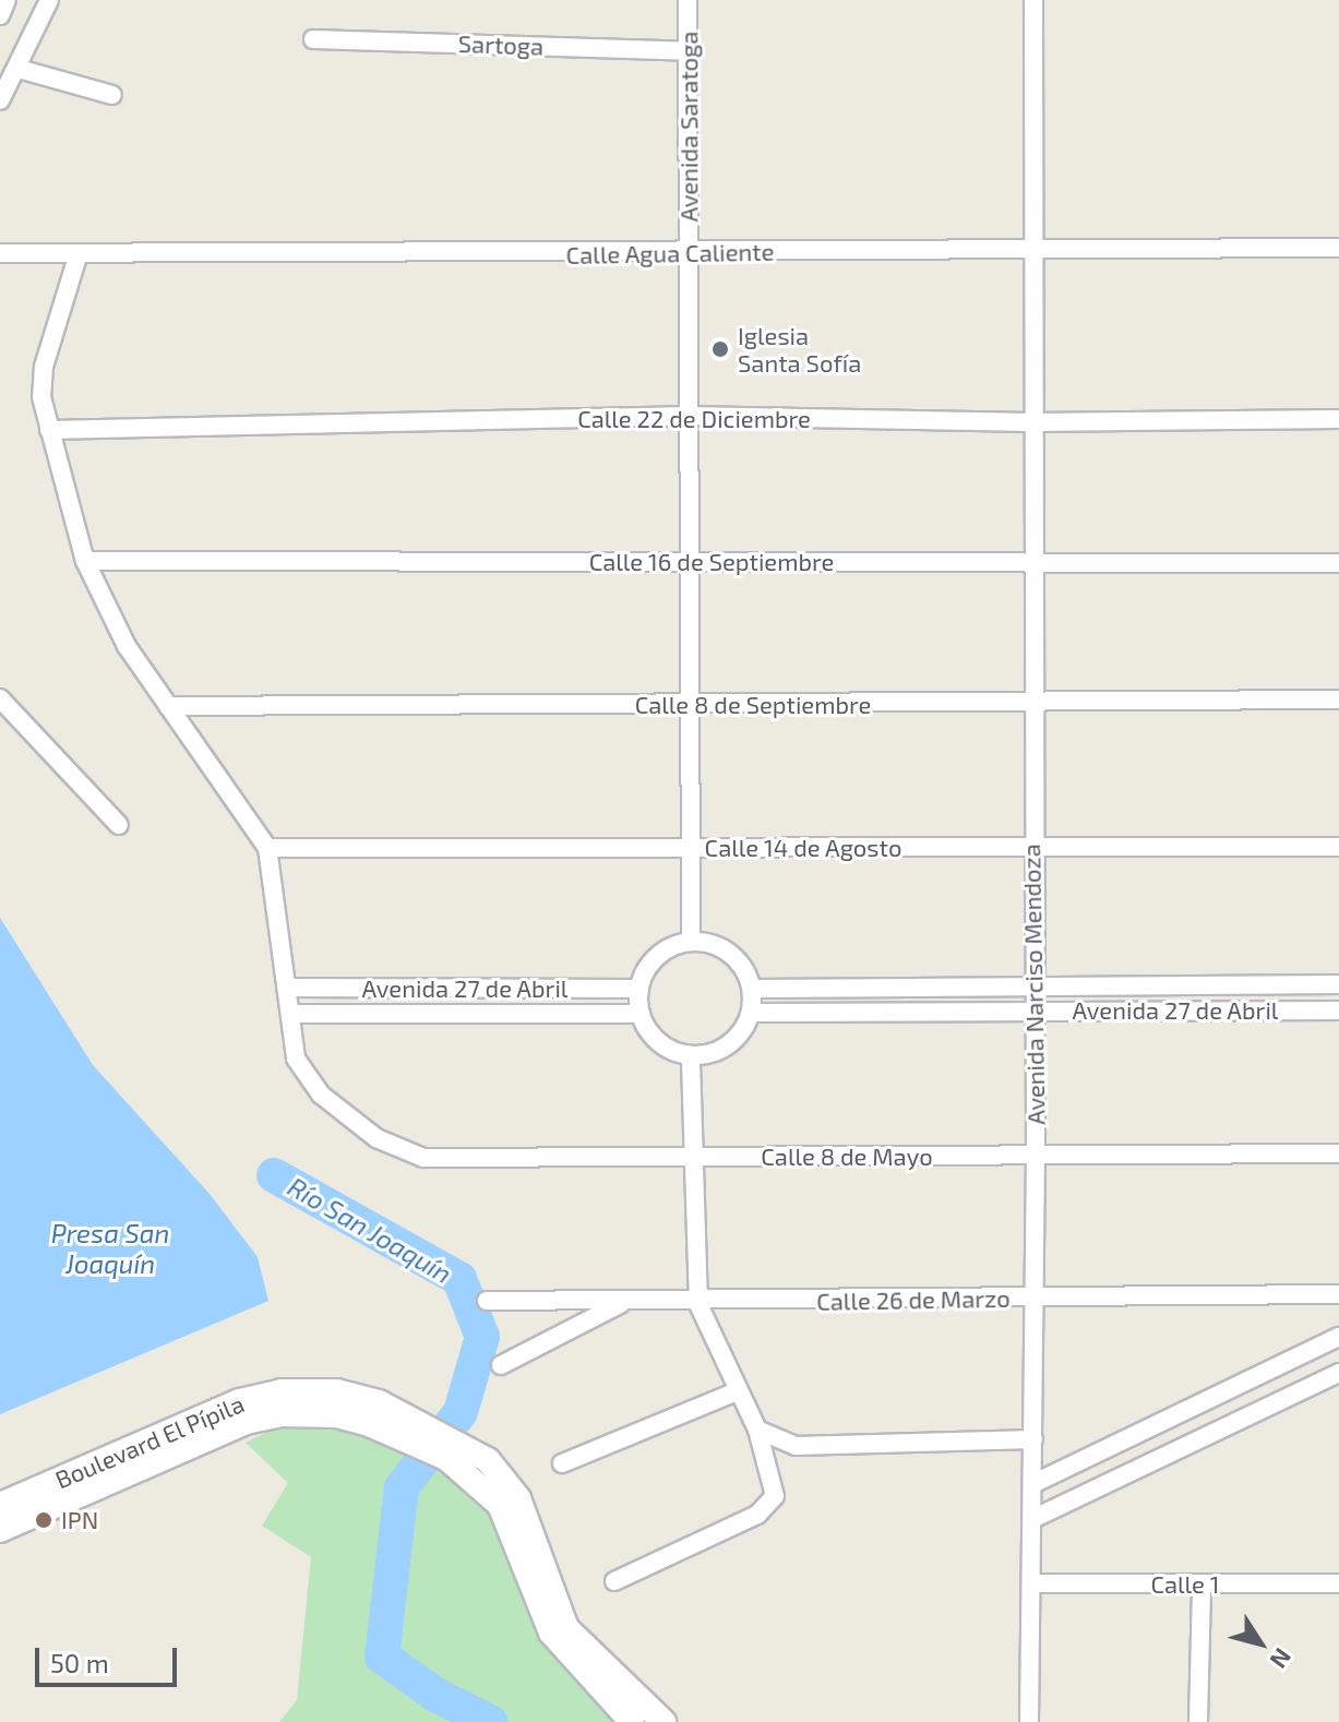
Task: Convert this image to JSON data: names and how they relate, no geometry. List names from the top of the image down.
{
  "streets": {
    "street": [
      "Sartoga",
      "Avenida Saratoga",
      "Calle Agua Caliente",
      "Calle 22 de Diciembre",
      "Calle 16 de Septiembre",
      "Calle 8 de Septiembre",
      "Calle 14 de Agosto",
      "Avenida Narciso Mendoza",
      "Avenida 27 de Abril",
      "Calle 8 de Mayo",
      "Calle 26 de Marzo",
      "Boulevard El Pípila",
      "Calle 1"
    ]
  },
  "crossings": [
    ["Sartoga", "Avenida Saratoga"],
    ["Avenida Saratoga", "Calle Agua Caliente"],
    ["Avenida Saratoga", "Calle 22 de Diciembre"],
    ["Avenida Saratoga", "Calle 16 de Septiembre"],
    ["Avenida Saratoga", "Calle 8 de Septiembre"],
    ["Avenida Saratoga", "Calle 14 de Agosto"],
    ["Avenida Saratoga", "Avenida 27 de Abril"],
    ["Calle Agua Caliente", "Avenida Narciso Mendoza"],
    ["Calle 22 de Diciembre", "Avenida Narciso Mendoza"],
    ["Calle 16 de Septiembre", "Avenida Narciso Mendoza"],
    ["Calle 8 de Septiembre", "Avenida Narciso Mendoza"],
    ["Calle 14 de Agosto", "Avenida Narciso Mendoza"],
    ["Calle 14 de Agosto", "Calle 8 de Mayo"],
    ["Avenida Narciso Mendoza", "Avenida 27 de Abril"],
    ["Avenida Narciso Mendoza", "Calle 8 de Mayo"],
    ["Avenida Narciso Mendoza", "Calle 26 de Marzo"],
    ["Avenida Narciso Mendoza", "Calle 1"],
    ["Avenida 27 de Abril", "Calle 8 de Mayo"]
  ],
  "water": ["Río San Joaquín", "Presa San Joaquín"],
  "places": ["Iglesia Santa Sofía", "IPN"],
  "scale_bar": "50 m",
  "north": "bottom right"
}
